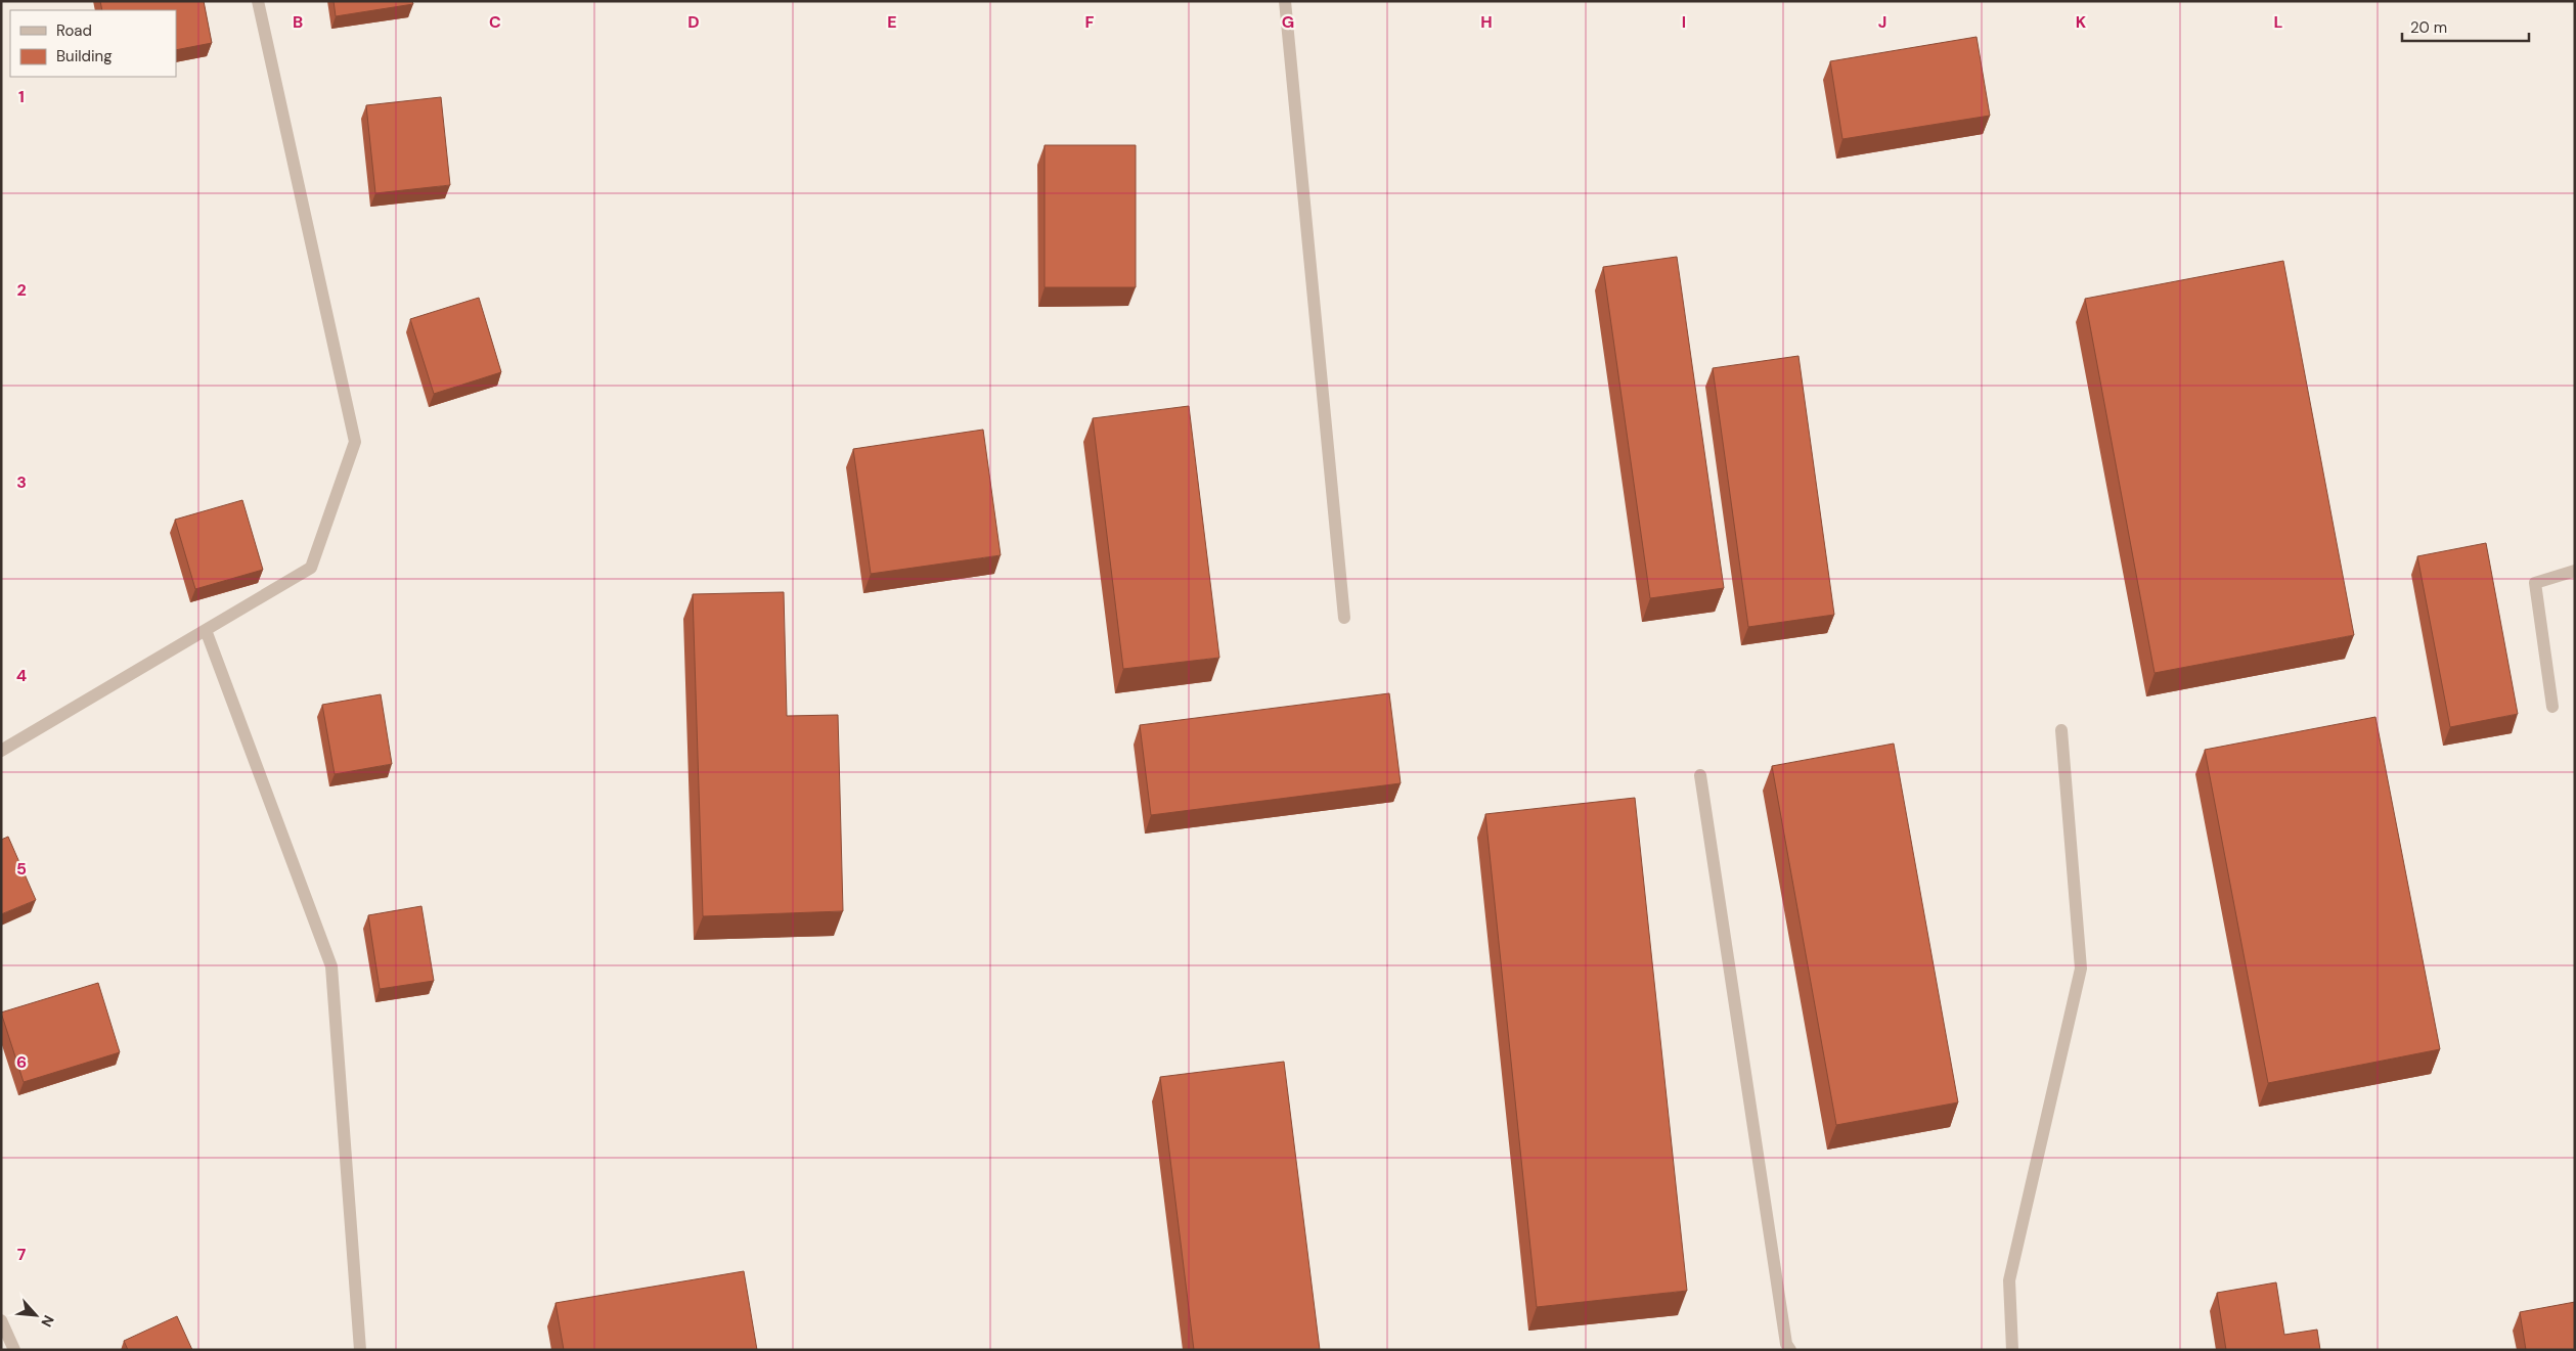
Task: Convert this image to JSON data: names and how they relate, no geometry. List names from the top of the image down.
{
  "legend": ["Road", "Building"],
  "scale_bar": "20 m",
  "north": "bottom right",
  "grid": {
    "columns": [
      "B",
      "C",
      "D",
      "E",
      "F",
      "G",
      "H",
      "I",
      "J",
      "K",
      "L"
    ],
    "rows": [
      "1",
      "2",
      "3",
      "4",
      "5",
      "6",
      "7"
    ]
  }
}
